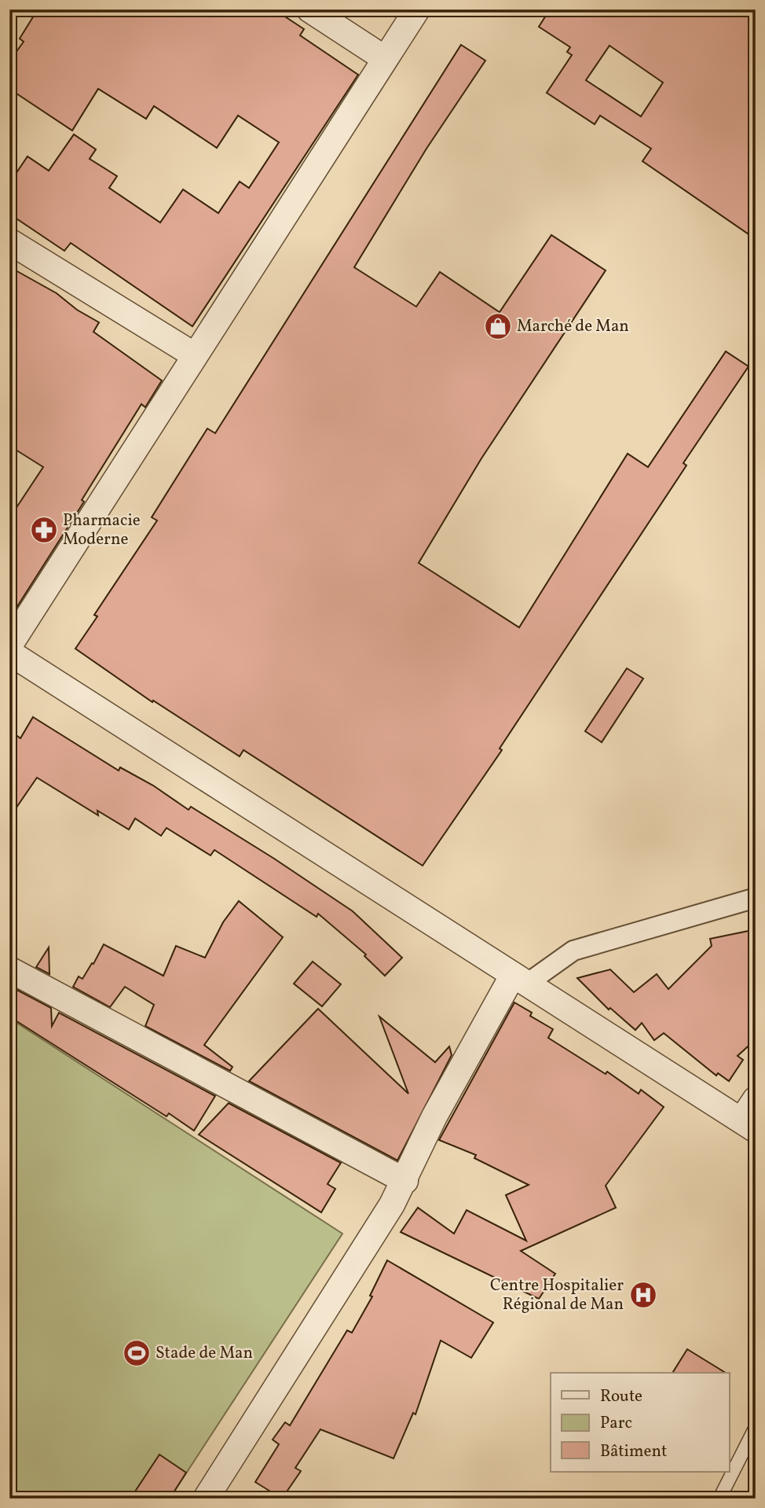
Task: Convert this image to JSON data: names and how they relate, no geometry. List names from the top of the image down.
{
  "places": {
    "shop": ["Marché de Man"],
    "pharmacy": ["Pharmacie Moderne"],
    "hospital": ["Centre Hospitalier Régional de Man"],
    "sports": ["Stade de Man"]
  },
  "legend": ["Route", "Parc", "Bâtiment"]
}
